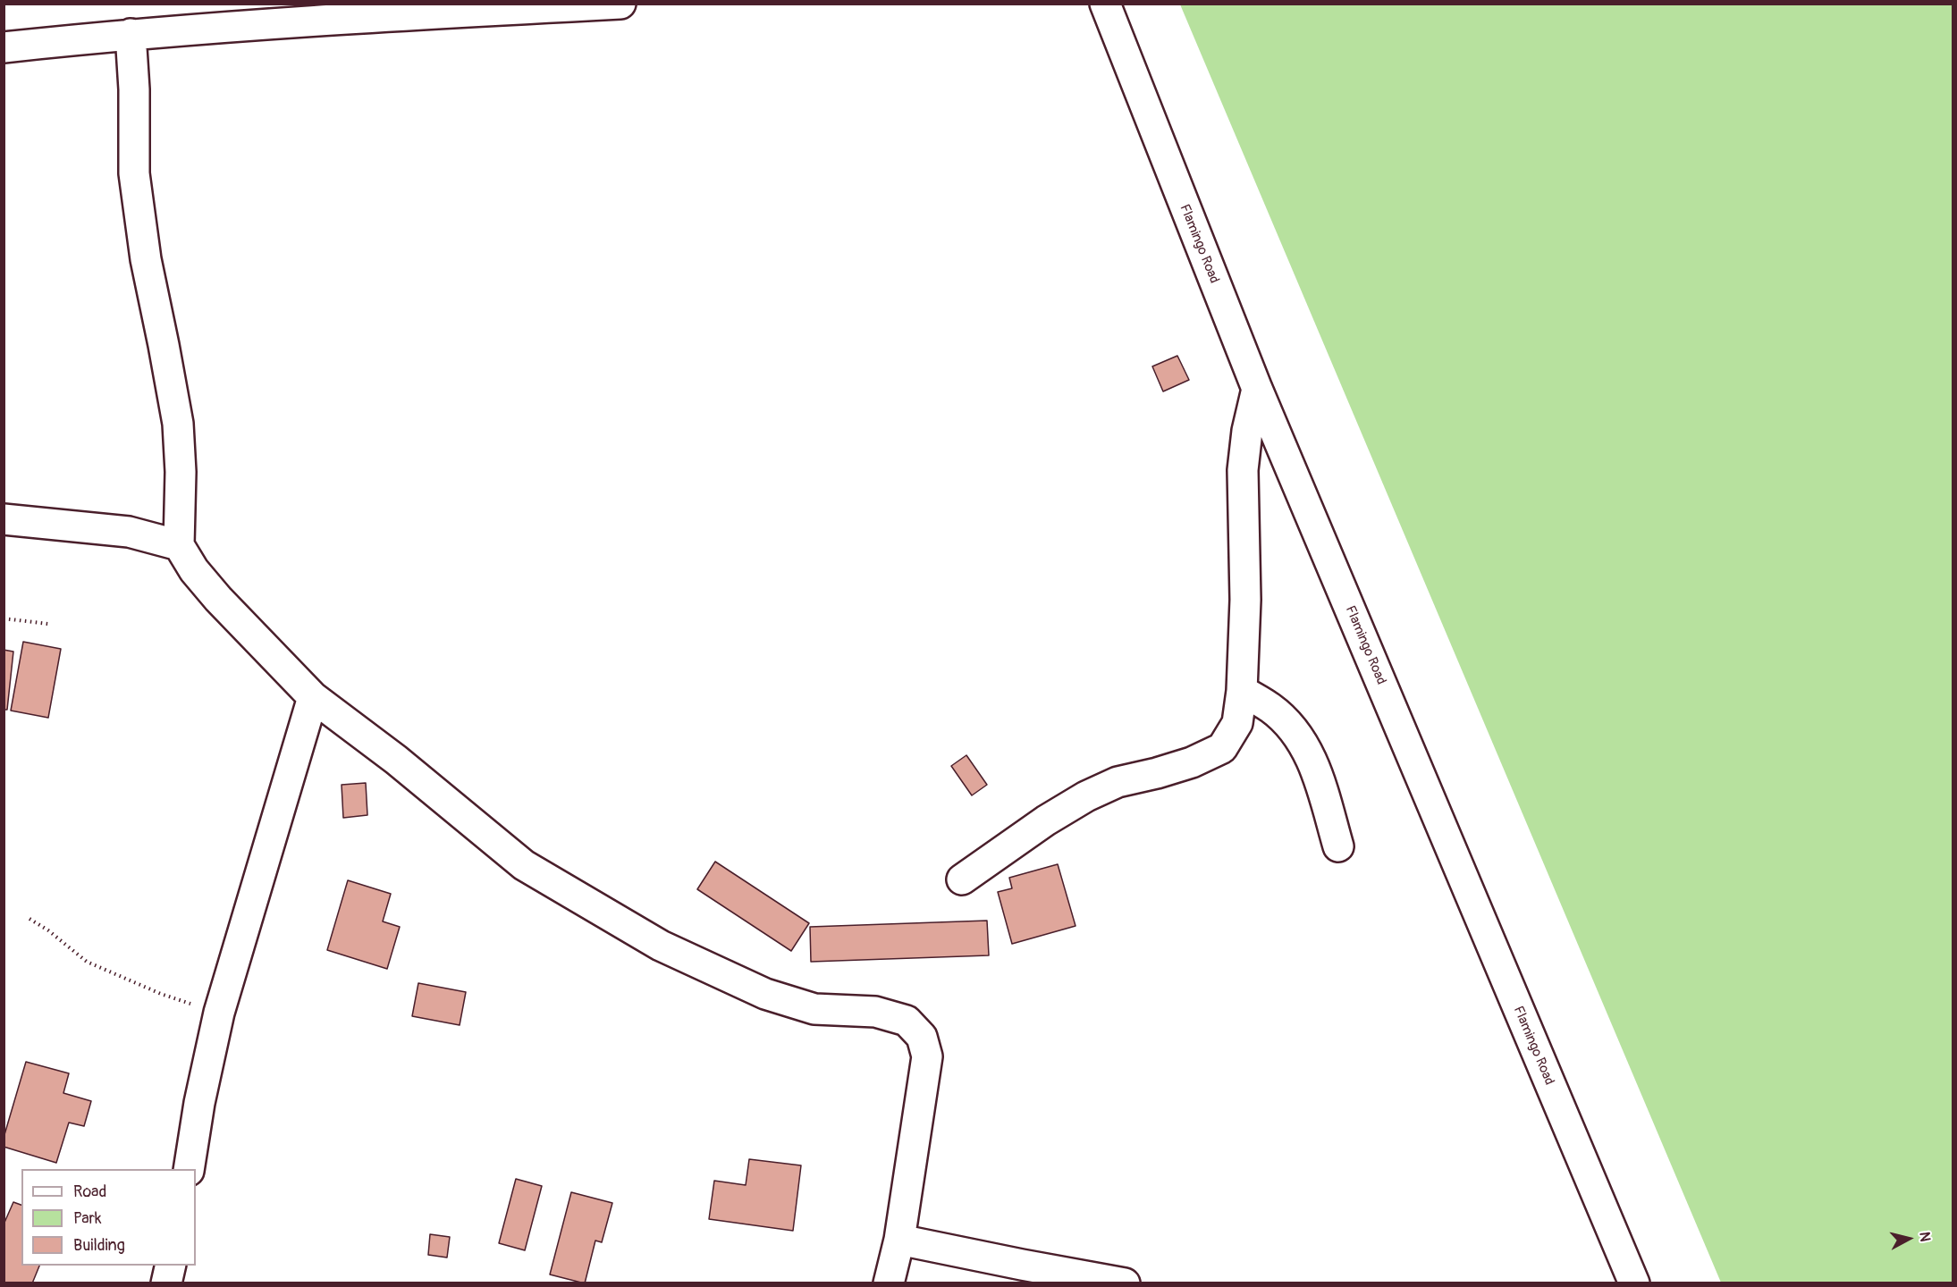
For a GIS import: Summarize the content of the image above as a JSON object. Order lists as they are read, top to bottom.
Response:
{
  "streets": {
    "street": ["Flamingo Road"]
  },
  "legend": ["Road", "Park", "Building"],
  "north": "right"
}
